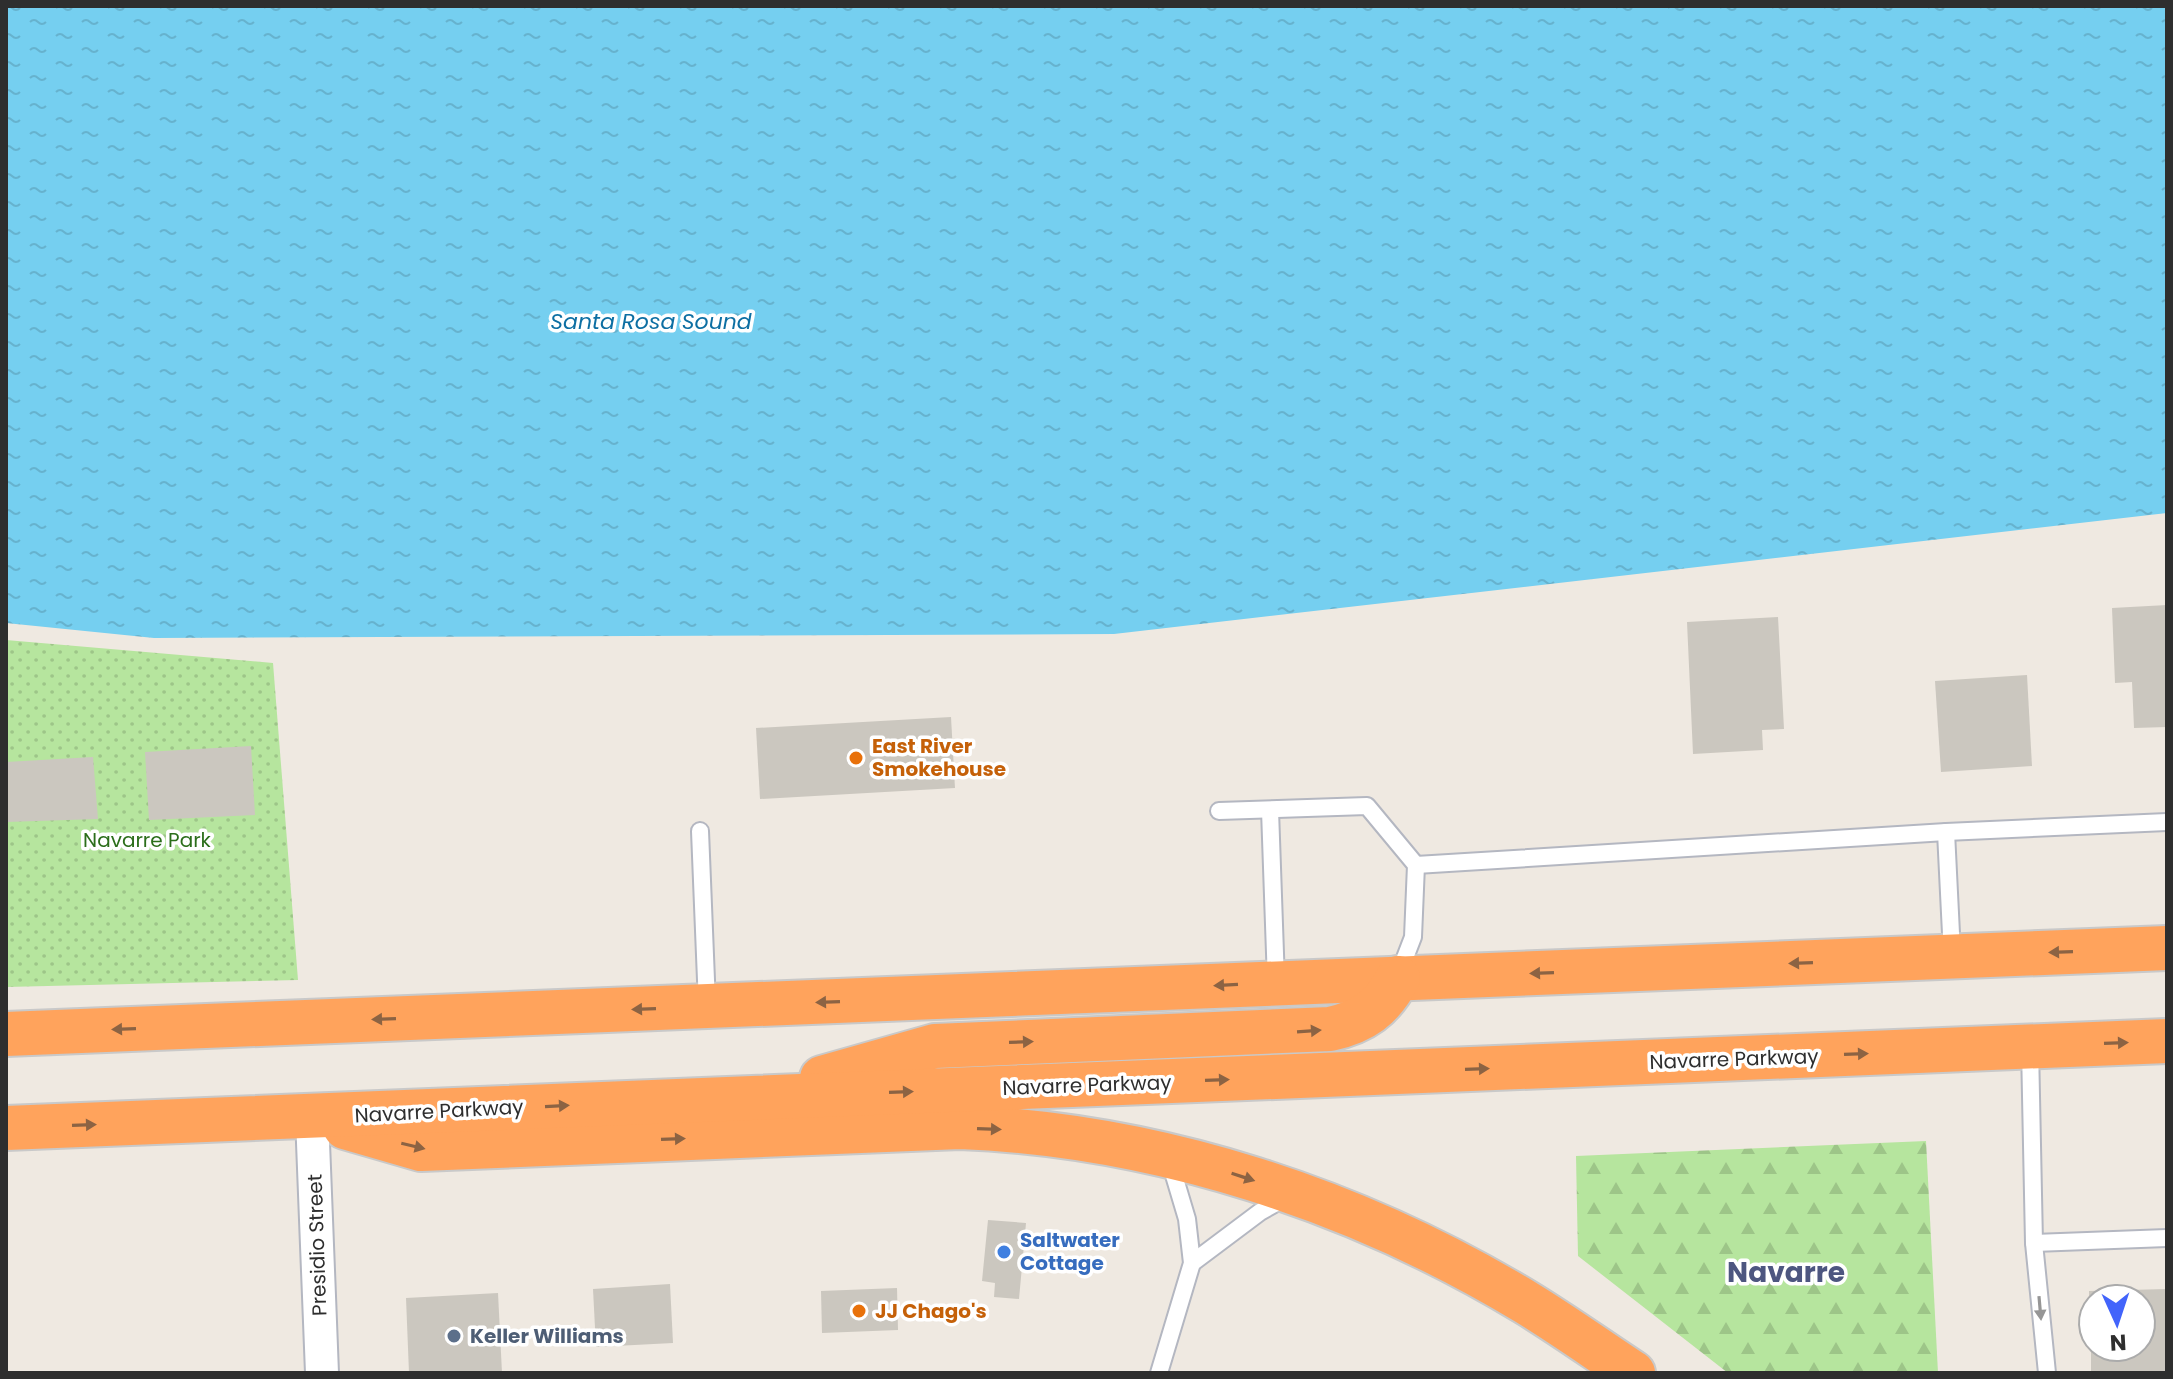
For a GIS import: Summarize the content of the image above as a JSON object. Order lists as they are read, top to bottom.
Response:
{
  "streets": {
    "highway": ["Navarre Parkway"],
    "street": ["Presidio Street"]
  },
  "crossings": [
    ["Navarre Parkway", "Presidio Street"]
  ],
  "districts": ["Navarre"],
  "water": ["Santa Rosa Sound"],
  "parks": ["Navarre Park"],
  "places": [
    "East River Smokehouse",
    "Saltwater Cottage",
    "JJ Chago's",
    "Keller Williams"
  ],
  "north": "bottom"
}
